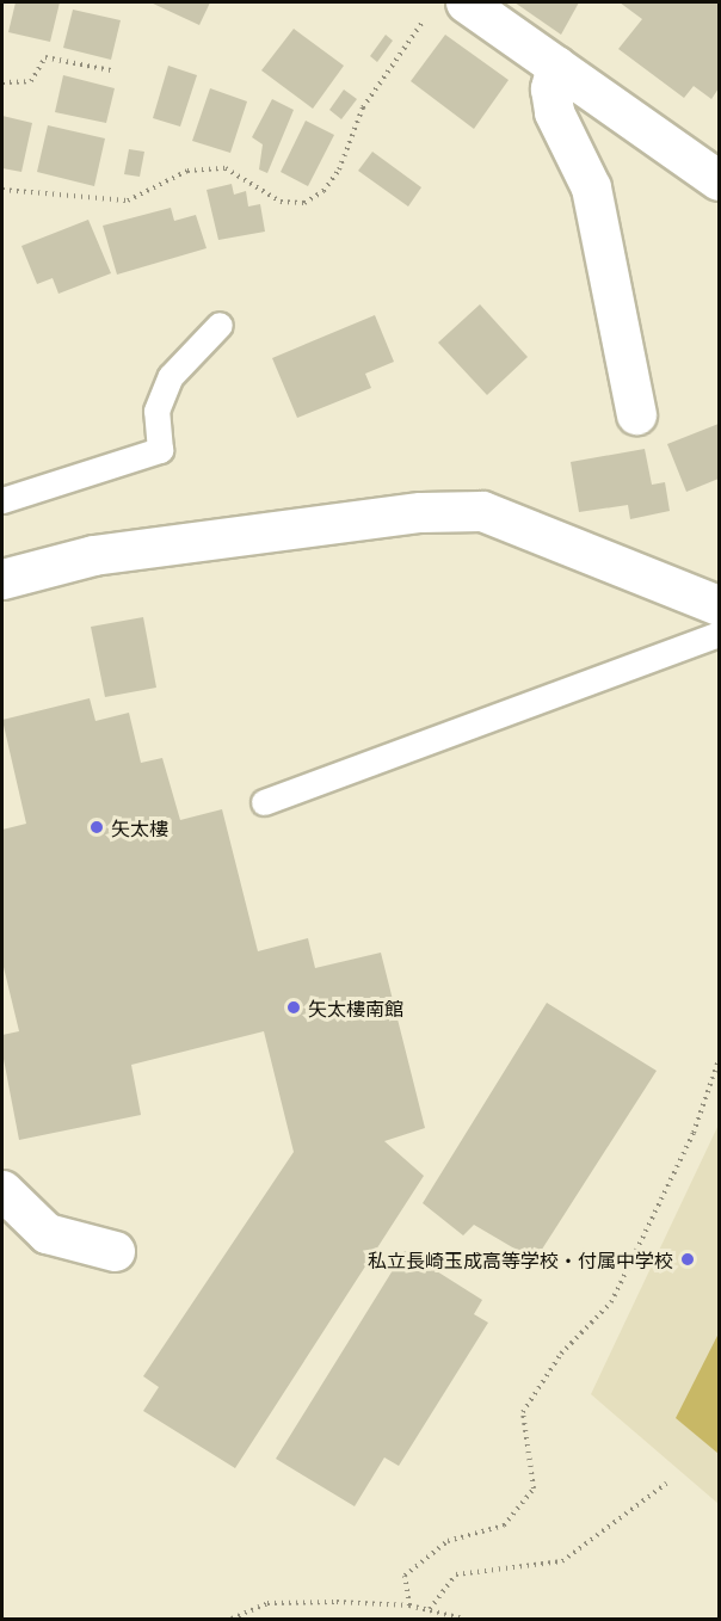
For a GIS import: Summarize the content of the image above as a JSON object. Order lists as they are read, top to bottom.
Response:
{
  "places": ["矢太樓", "矢太樓南館", "私立長崎玉成高等学校・付属中学校"]
}
